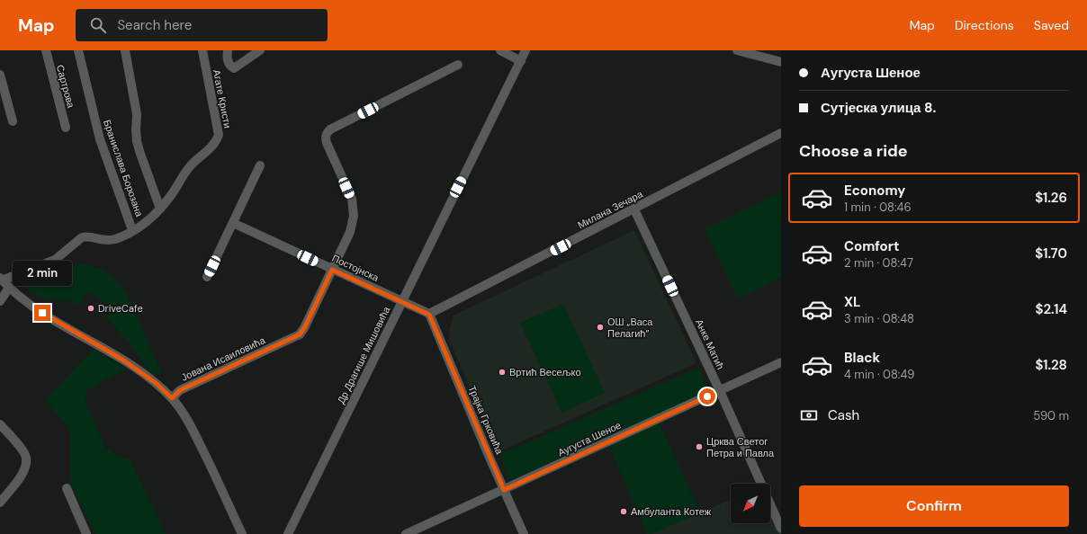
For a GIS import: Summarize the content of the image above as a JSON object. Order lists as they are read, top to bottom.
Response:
{
  "streets": {
    "street": [
      "Сартрова",
      "Агате Кристи",
      "Бранислава Борозана",
      "Милана Зечара",
      "Постојнска",
      "Анке Матић",
      "Др Драгише Мишовића",
      "Јована Исаиловића",
      "Трајка Грковића",
      "Аугуста Шеное"
    ]
  },
  "crossings": [
    ["Агате Кристи", "Бранислава Борозана"],
    ["Милана Зечара", "Постојнска"],
    ["Милана Зечара", "Анке Матић"],
    ["Милана Зечара", "Трајка Грковића"],
    ["Постојнска", "Др Драгише Мишовића"],
    ["Постојнска", "Јована Исаиловића"],
    ["Постојнска", "Трајка Грковића"],
    ["Анке Матић", "Аугуста Шеное"],
    ["Трајка Грковића", "Аугуста Шеное"]
  ],
  "places": [
    "DriveCafe",
    "ОШ „Васа Пелагић”",
    "Вртић Весељко",
    "Црква Светог Петра и Павла",
    "Амбуланта Котеж"
  ],
  "north": "bottom left",
  "page": {
    "header": "Map",
    "search": "Search here",
    "nav": ["Map", "Directions", "Saved"],
    "banner": ["Аугуста Шеное", "Сутјеска улица 8."],
    "heading": "Choose a ride",
    "list": [
      {
        "name": "Economy",
        "note": "1 min · 08:46",
        "value": "$1.26"
      },
      {
        "name": "Comfort",
        "note": "2 min · 08:47",
        "value": "$1.70"
      },
      {
        "name": "XL",
        "note": "3 min · 08:48",
        "value": "$2.14"
      },
      {
        "name": "Black",
        "note": "4 min · 08:49",
        "value": "$1.28"
      }
    ],
    "bubble": "2 min",
    "pay": ["Cash", "590 m"],
    "buttons": "Confirm"
  }
}
